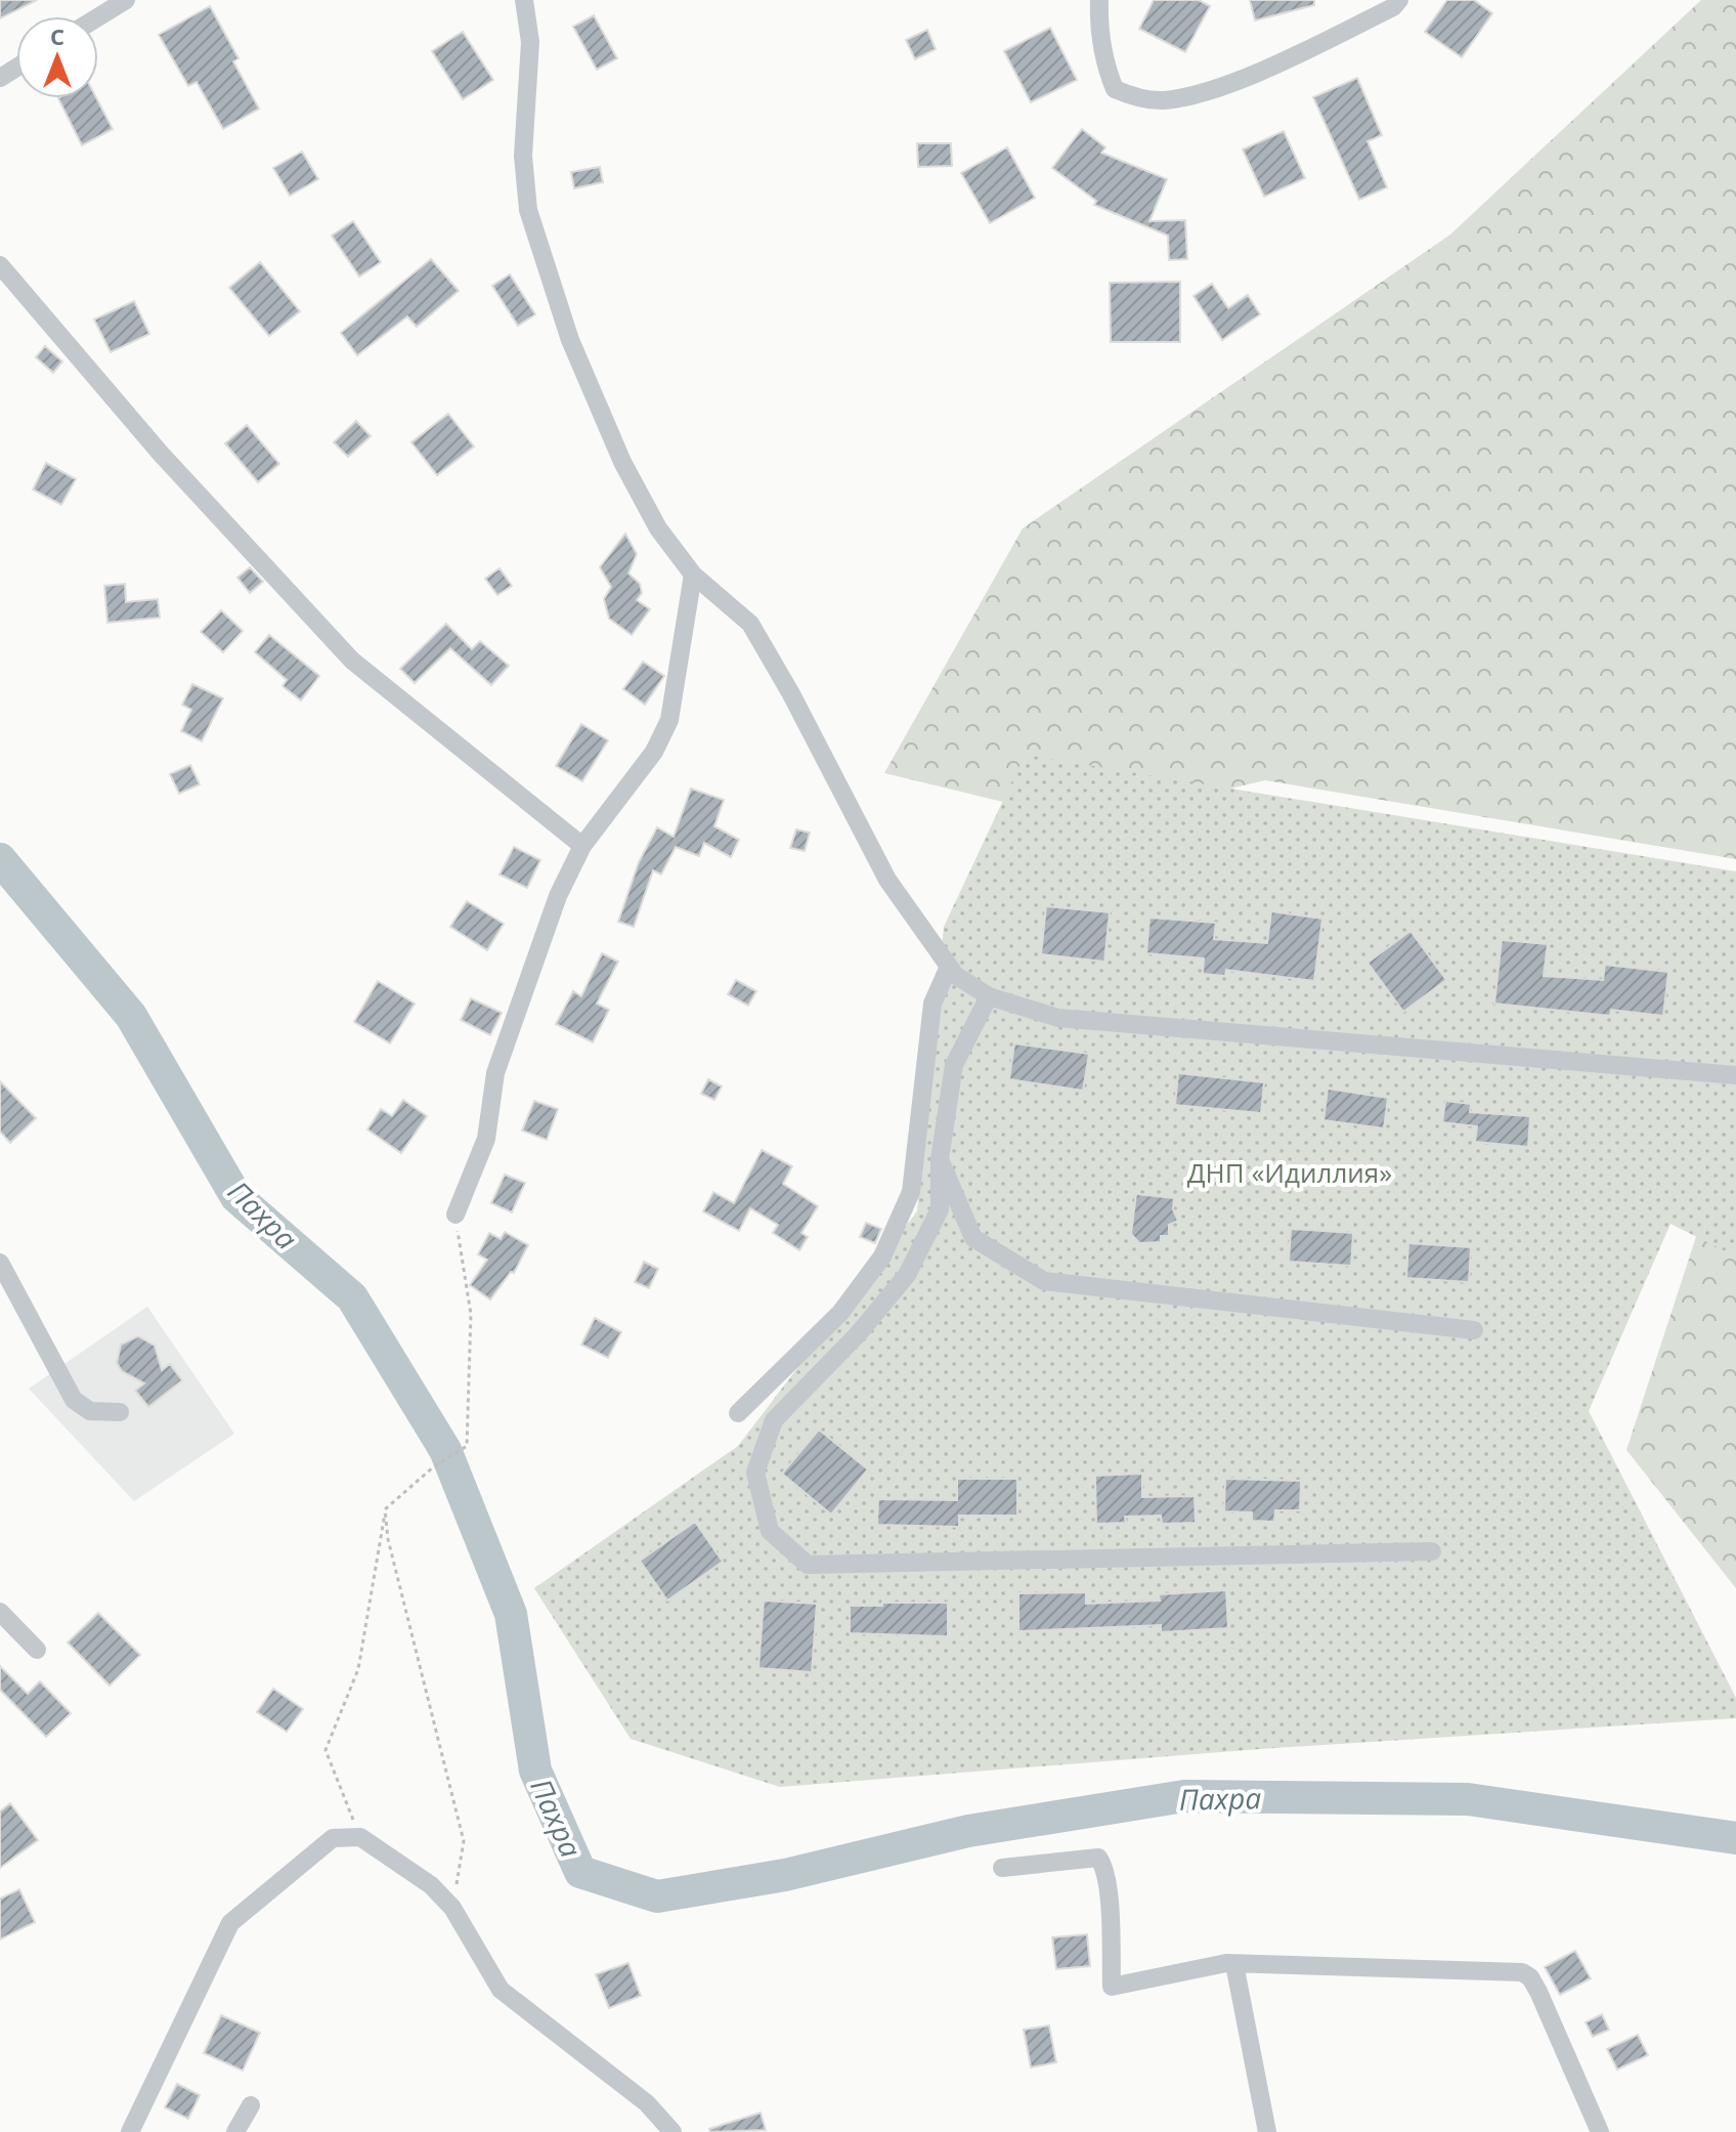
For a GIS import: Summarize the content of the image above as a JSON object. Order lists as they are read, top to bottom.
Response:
{
  "water": ["Пахра"],
  "parks": ["ДНП «Идиллия»"],
  "north": "top"
}
